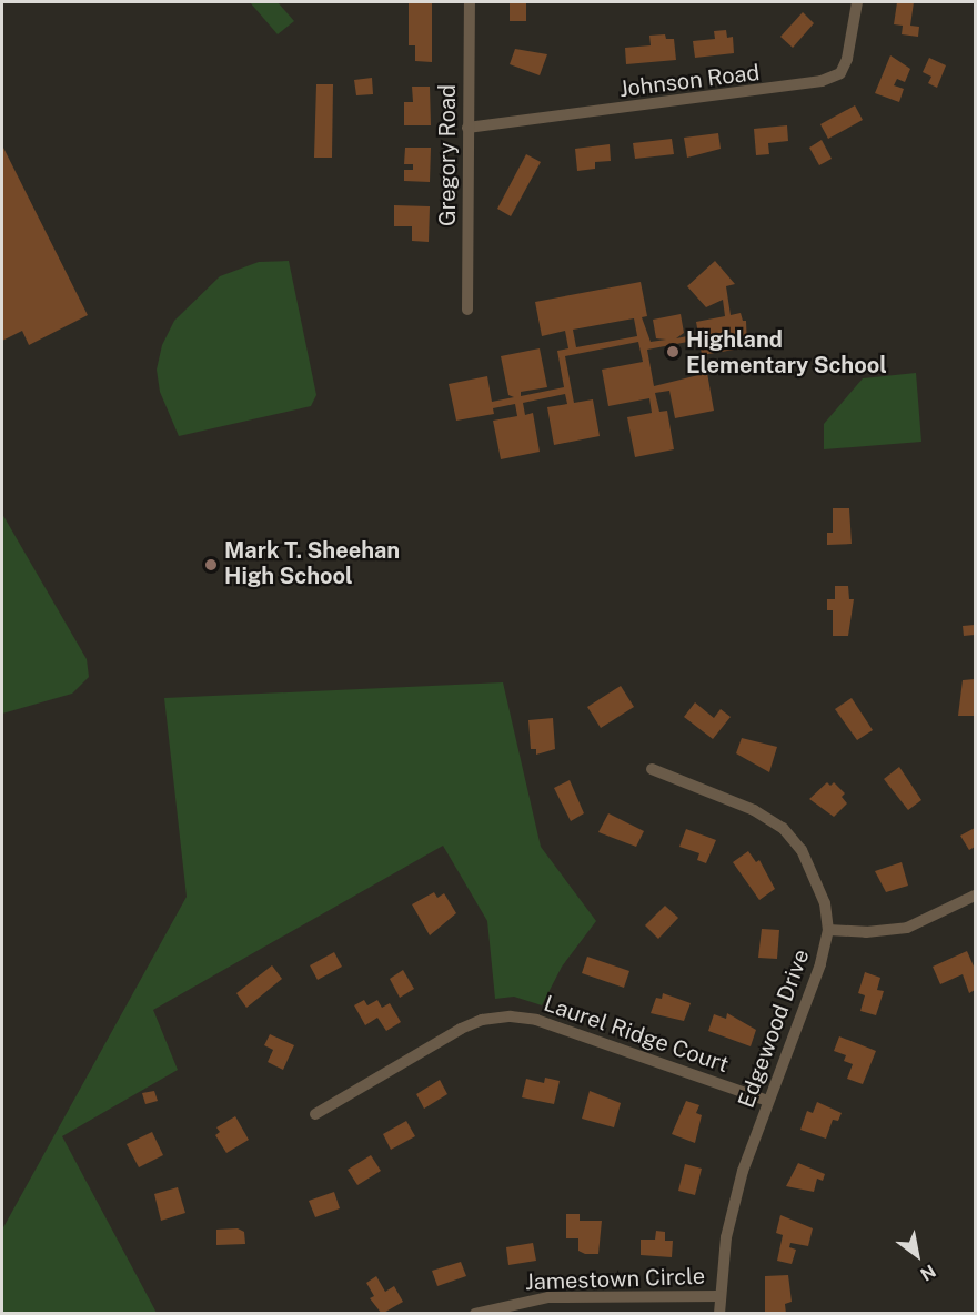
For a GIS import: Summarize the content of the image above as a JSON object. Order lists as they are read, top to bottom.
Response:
{
  "streets": {
    "street": [
      "Johnson Road",
      "Gregory Road",
      "Edgewood Drive",
      "Laurel Ridge Court",
      "Jamestown Circle"
    ]
  },
  "crossings": [
    ["Johnson Road", "Gregory Road"],
    ["Edgewood Drive", "Laurel Ridge Court"],
    ["Edgewood Drive", "Jamestown Circle"]
  ],
  "places": ["Highland Elementary School", "Mark T. Sheehan High School"],
  "north": "bottom right"
}
